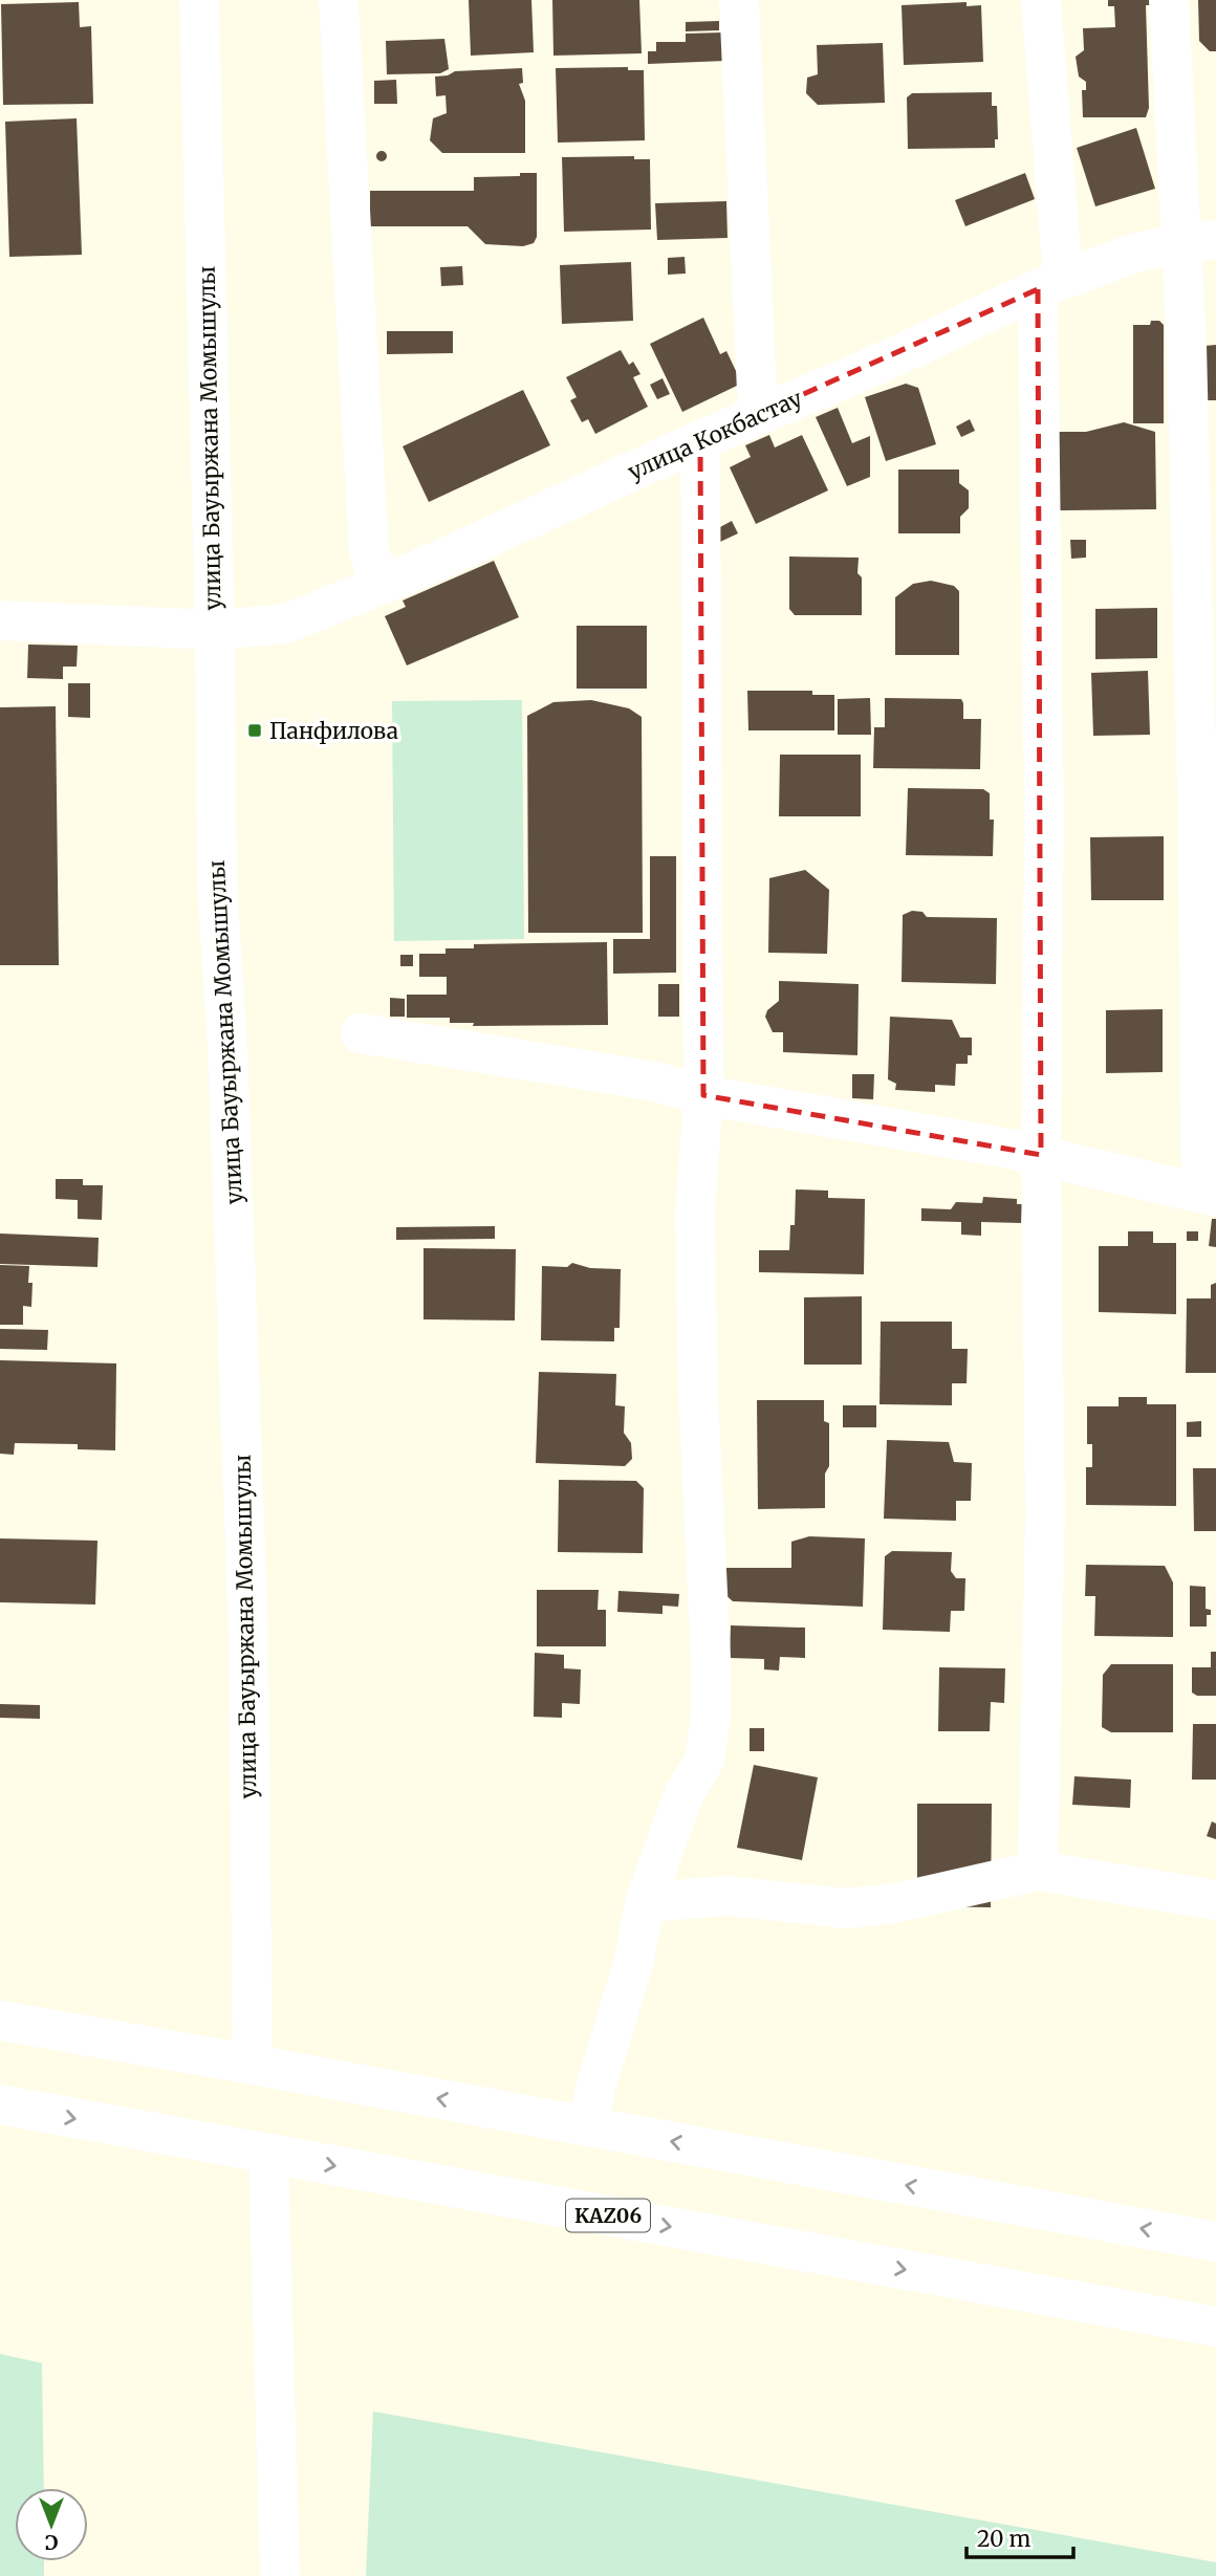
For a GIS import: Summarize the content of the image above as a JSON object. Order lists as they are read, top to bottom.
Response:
{
  "streets": {
    "main road": ["улица Кокбастау", "улица Бауыржана Момышулы", "KАZ06"]
  },
  "crossings": [
    ["улица Кокбастау", "улица Бауыржана Момышулы"]
  ],
  "places": {
    "transit": ["Панфилова"]
  },
  "scale_bar": "20 m",
  "north": "bottom"
}
